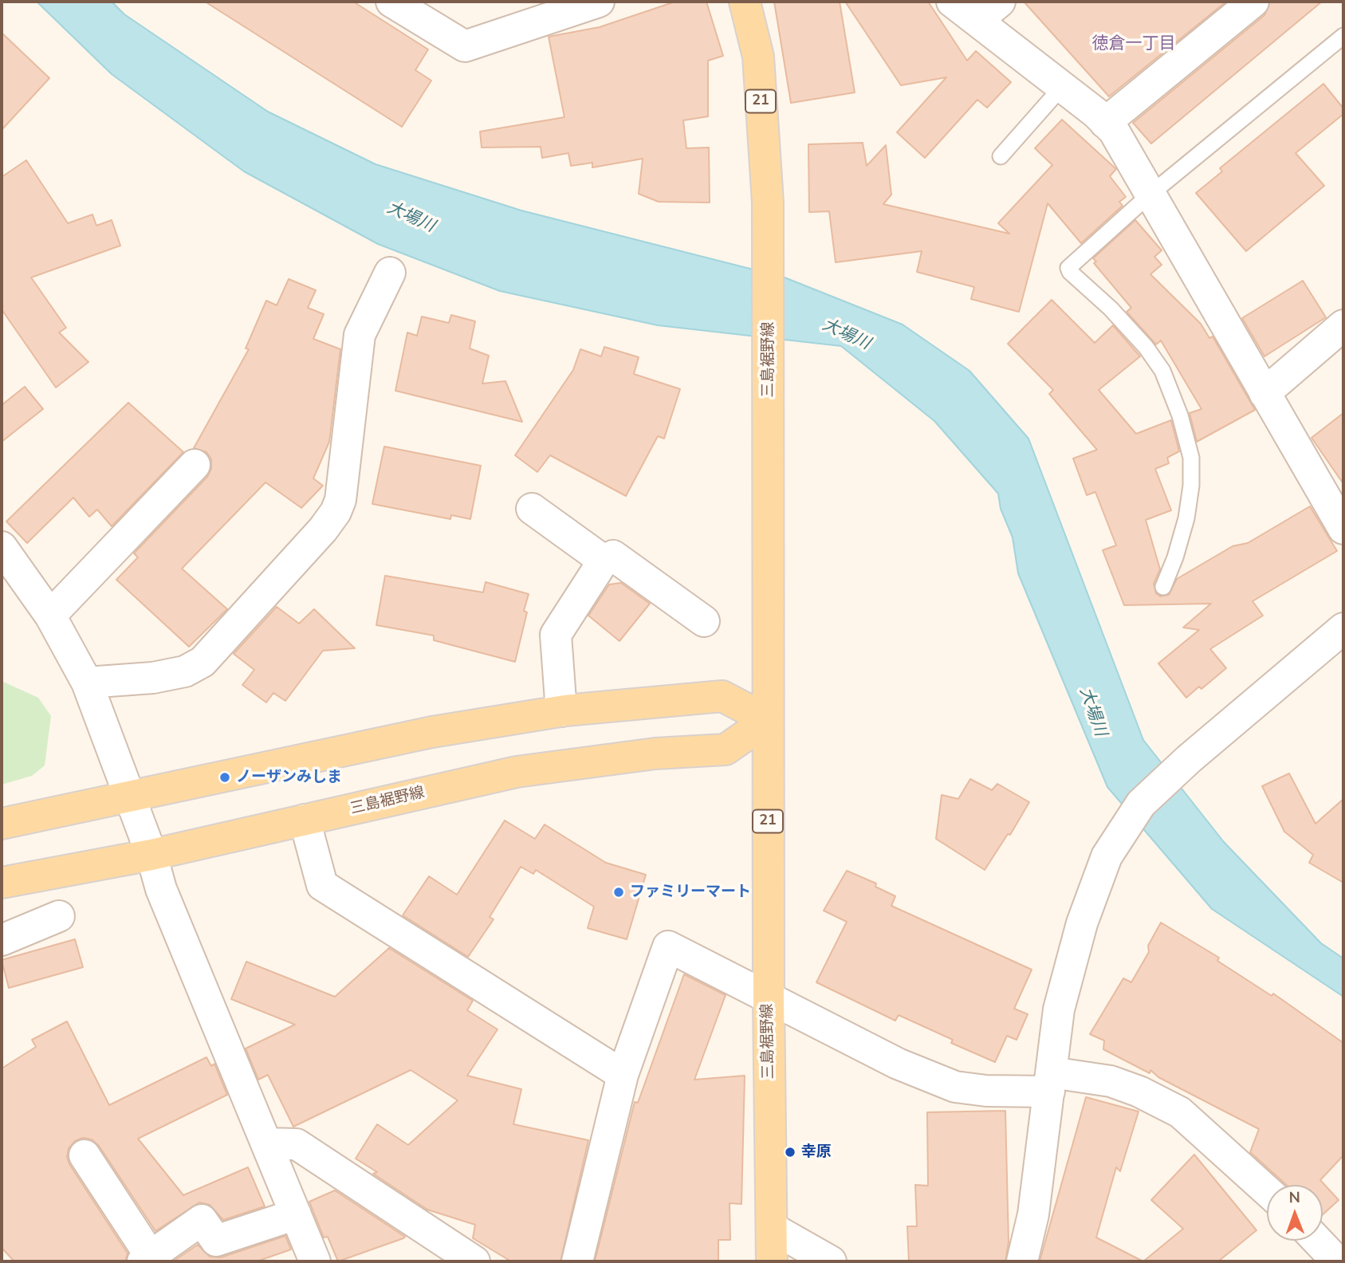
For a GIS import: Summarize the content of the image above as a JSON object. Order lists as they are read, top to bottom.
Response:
{
  "streets": {
    "main road": ["21", "三島裾野線"]
  },
  "districts": ["徳倉一丁目"],
  "water": ["大場川"],
  "places": ["ノーザンみしま", "ファミリーマート", "幸原"],
  "north": "top"
}
